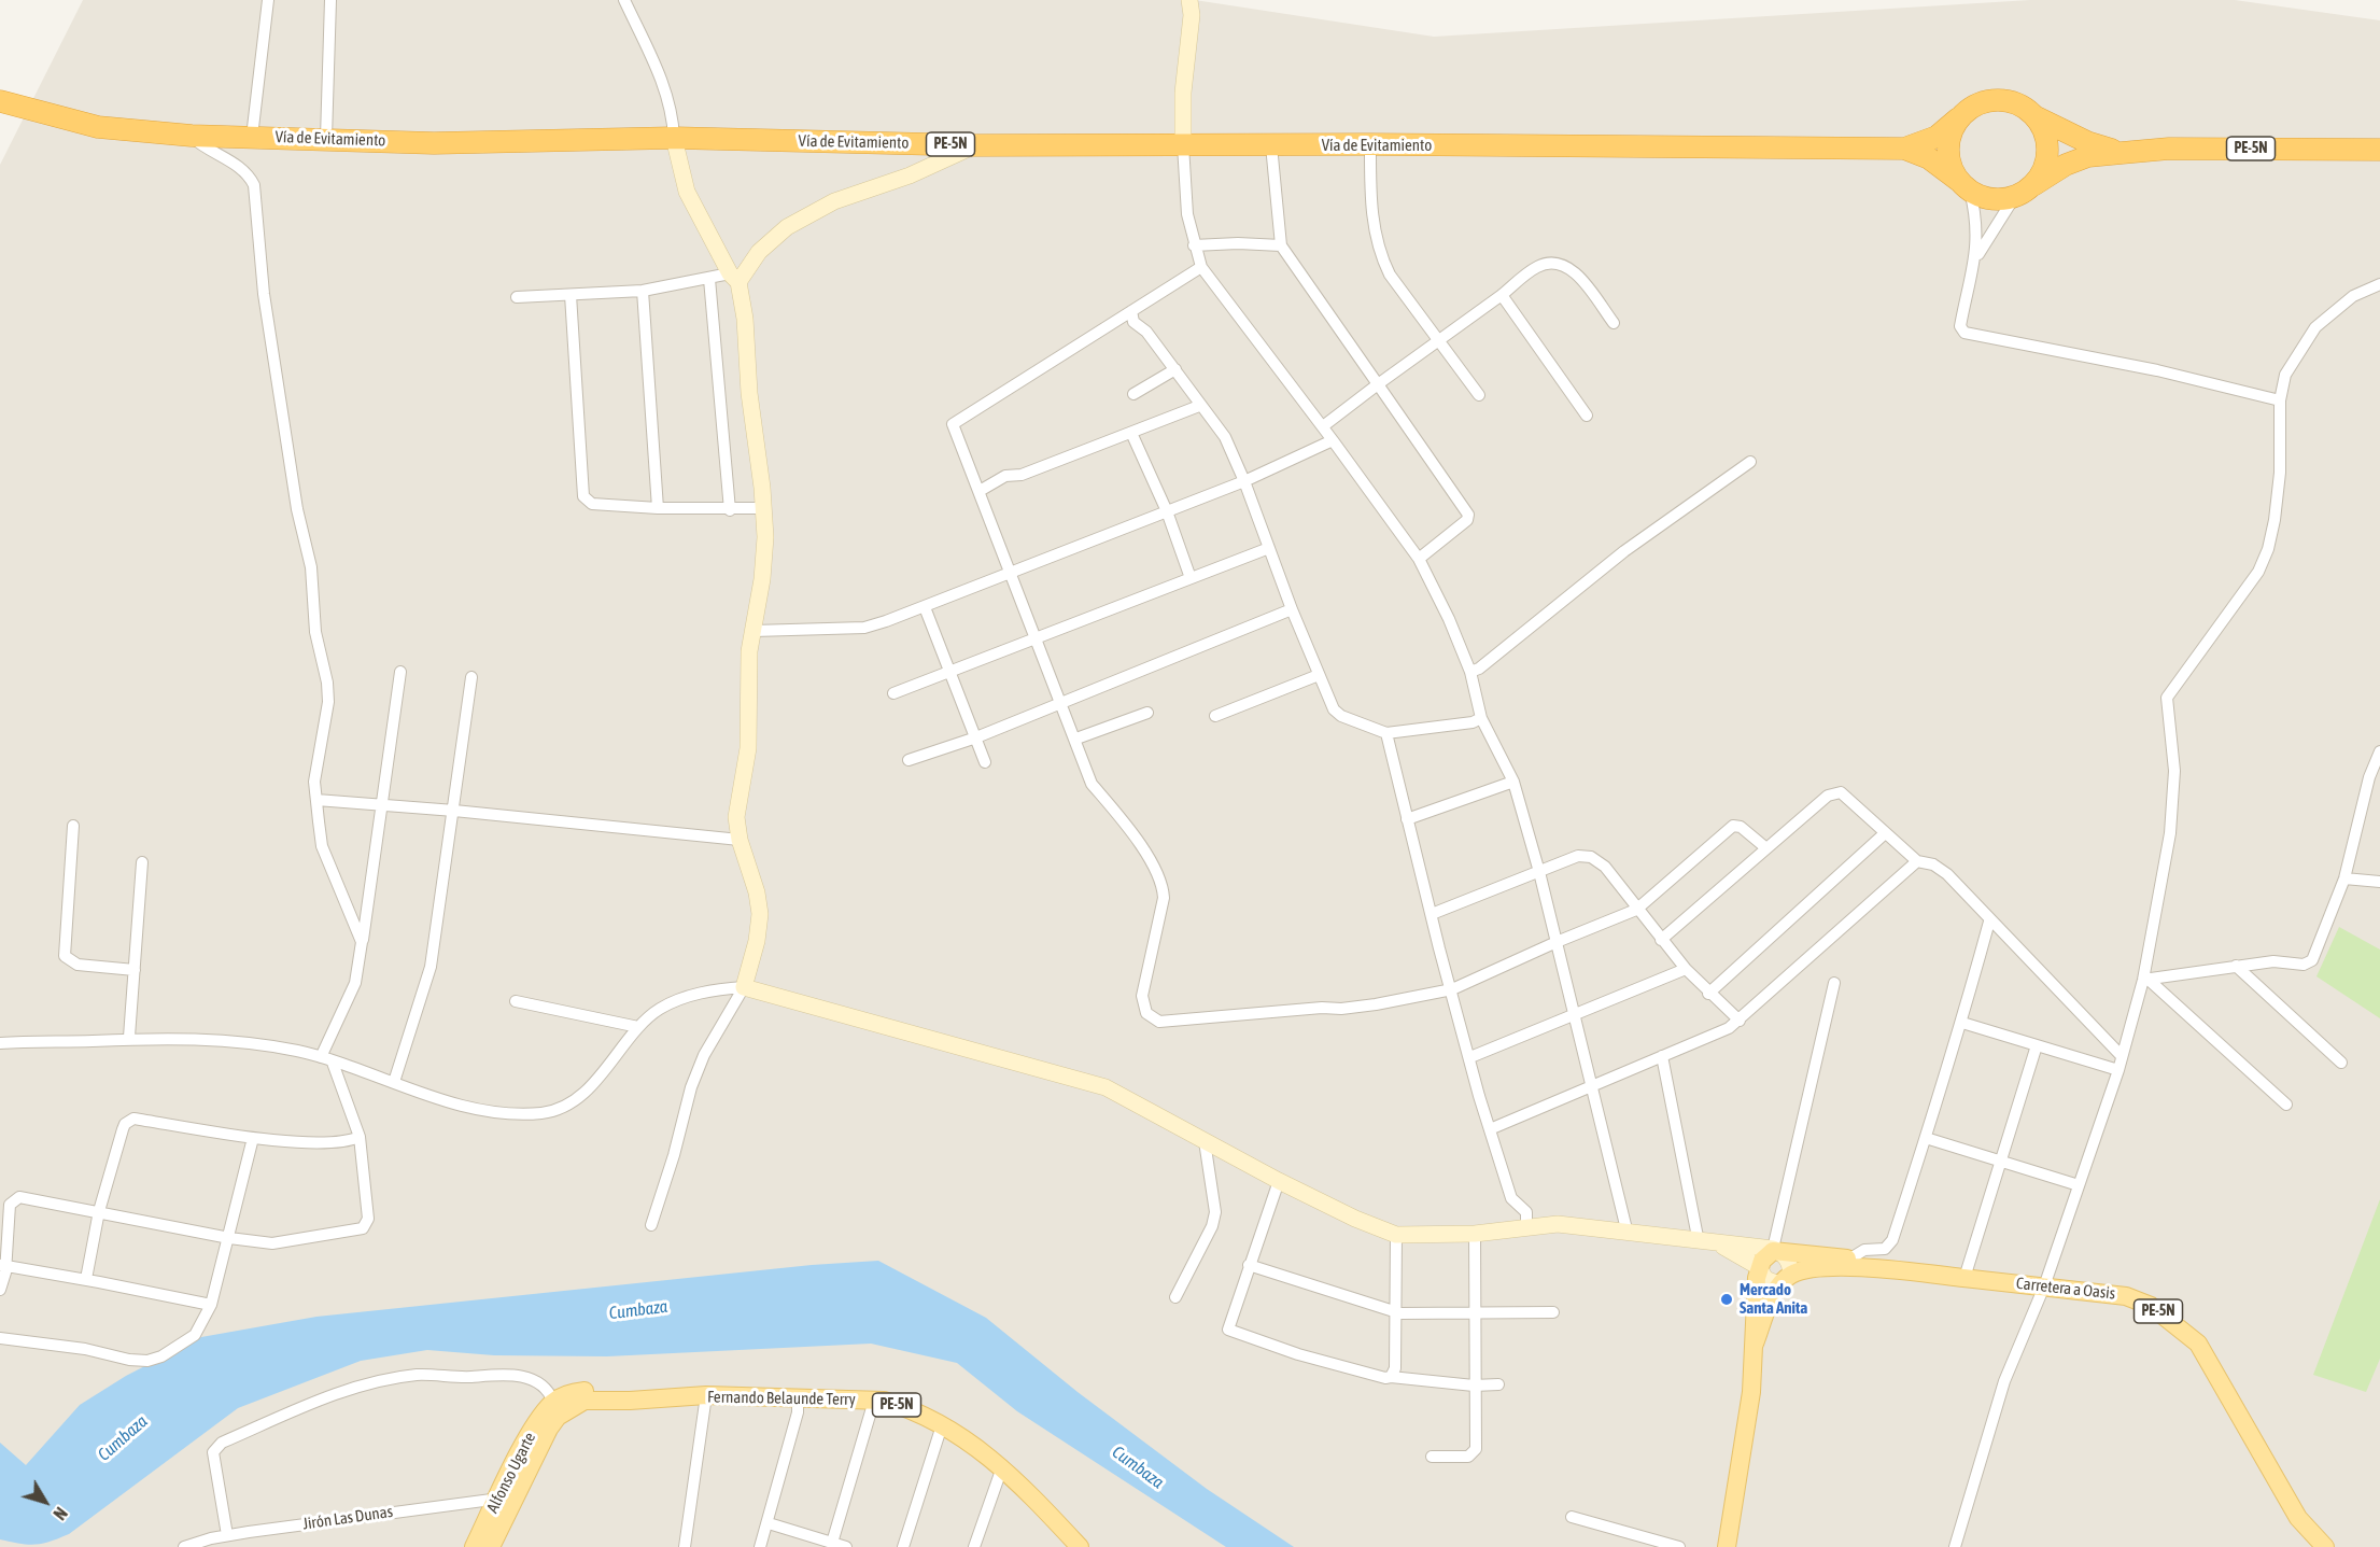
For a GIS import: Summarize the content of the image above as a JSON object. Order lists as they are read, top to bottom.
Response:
{
  "streets": {
    "highway": ["Vía de Evitamiento", "PE-5N"],
    "main road": ["Carretera a Oasis", "Fernando Belaunde Terry", "Alfonso Ugarte"],
    "street": ["Jirón Las Dunas"]
  },
  "crossings": [
    ["Vía de Evitamiento", "PE-5N"],
    ["Fernando Belaunde Terry", "Alfonso Ugarte"],
    ["Fernando Belaunde Terry", "Jirón Las Dunas"],
    ["Alfonso Ugarte", "Jirón Las Dunas"]
  ],
  "water": ["Cumbaza"],
  "places": ["Mercado Santa Anita"],
  "north": "bottom right"
}
